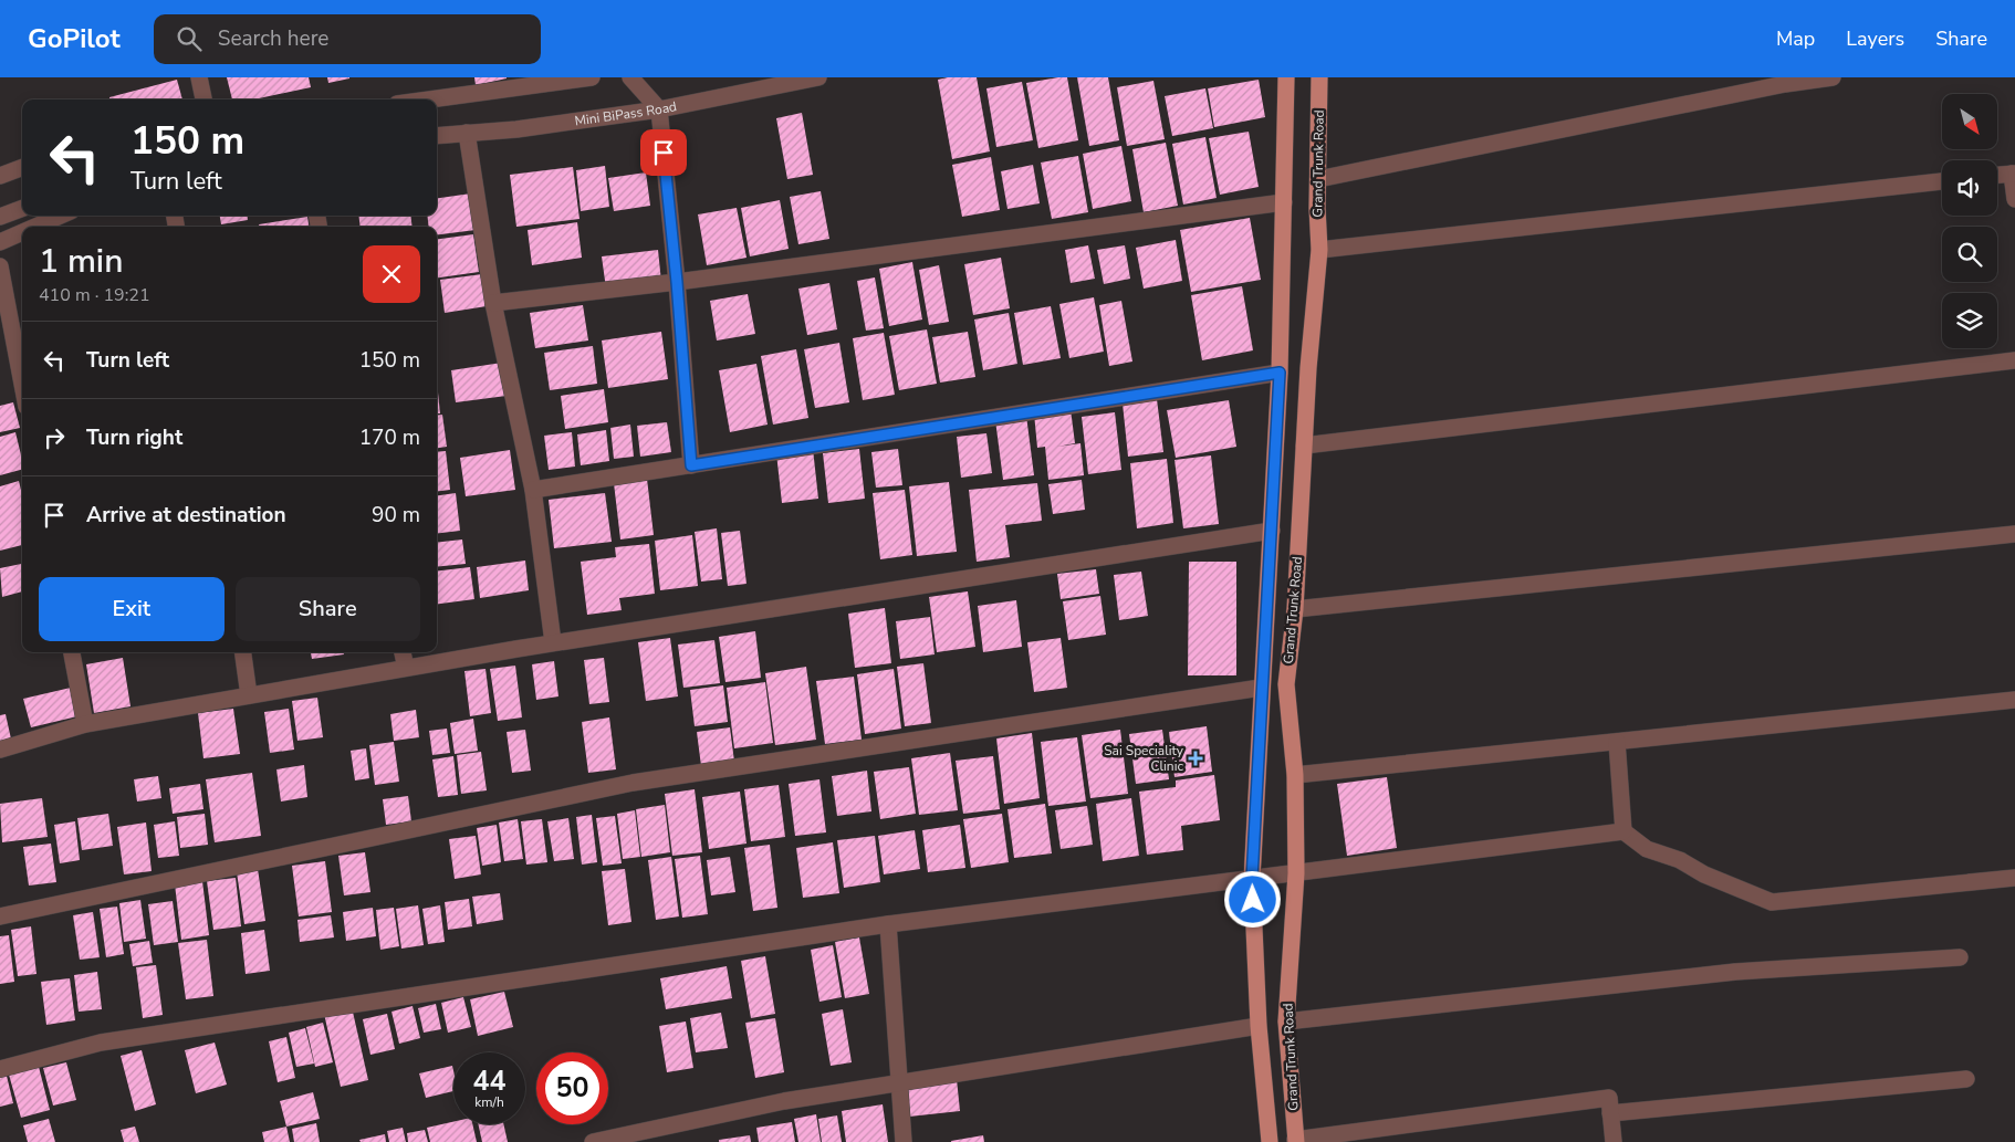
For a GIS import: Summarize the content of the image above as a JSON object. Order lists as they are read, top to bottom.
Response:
{
  "streets": {
    "main road": ["Grand Trunk Road"],
    "street": ["Mini BiPass Road"]
  },
  "places": {
    "health": ["Sai Speciality Clinic"]
  },
  "north": "bottom right",
  "page": {
    "header": "GoPilot",
    "search": "Search here",
    "nav": ["Map", "Layers", "Share"],
    "turn": ["150 m", "Turn left"],
    "heading": ["1 min", "410 m · 19:21"],
    "list": [
      {
        "name": "Turn left",
        "value": "150 m"
      },
      {
        "name": "Turn right",
        "value": "170 m"
      },
      {
        "name": "Arrive at destination",
        "value": "90 m"
      }
    ],
    "buttons": ["Exit", "Share"],
    "speed": "44 km/h",
    "limit": "50"
  }
}
